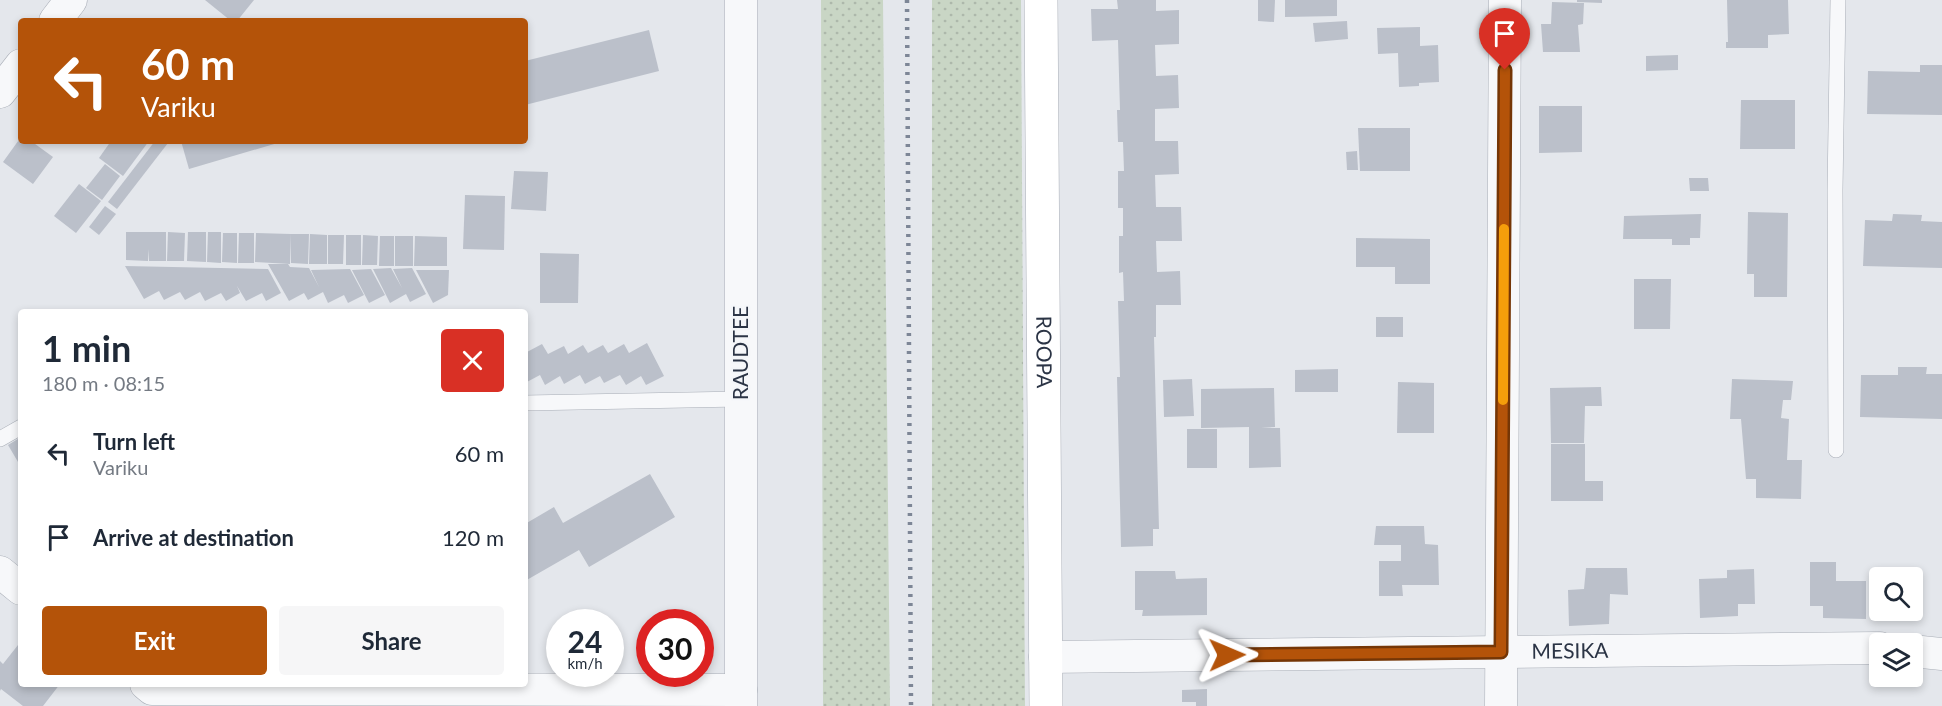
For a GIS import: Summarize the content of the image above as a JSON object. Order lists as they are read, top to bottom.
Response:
{
  "streets": {
    "street": ["RAUDTEE", "ROOPA", "MESIKA"]
  },
  "crossings": [
    ["ROOPA", "MESIKA"]
  ],
  "page": {
    "turn": ["60 m", "Variku"],
    "heading": ["1 min", "180 m · 08:15"],
    "list": [
      {
        "name": "Turn left",
        "note": "Variku",
        "value": "60 m"
      },
      {
        "name": "Arrive at destination",
        "value": "120 m"
      }
    ],
    "buttons": ["Exit", "Share"],
    "speed": "24 km/h",
    "limit": "30"
  }
}
